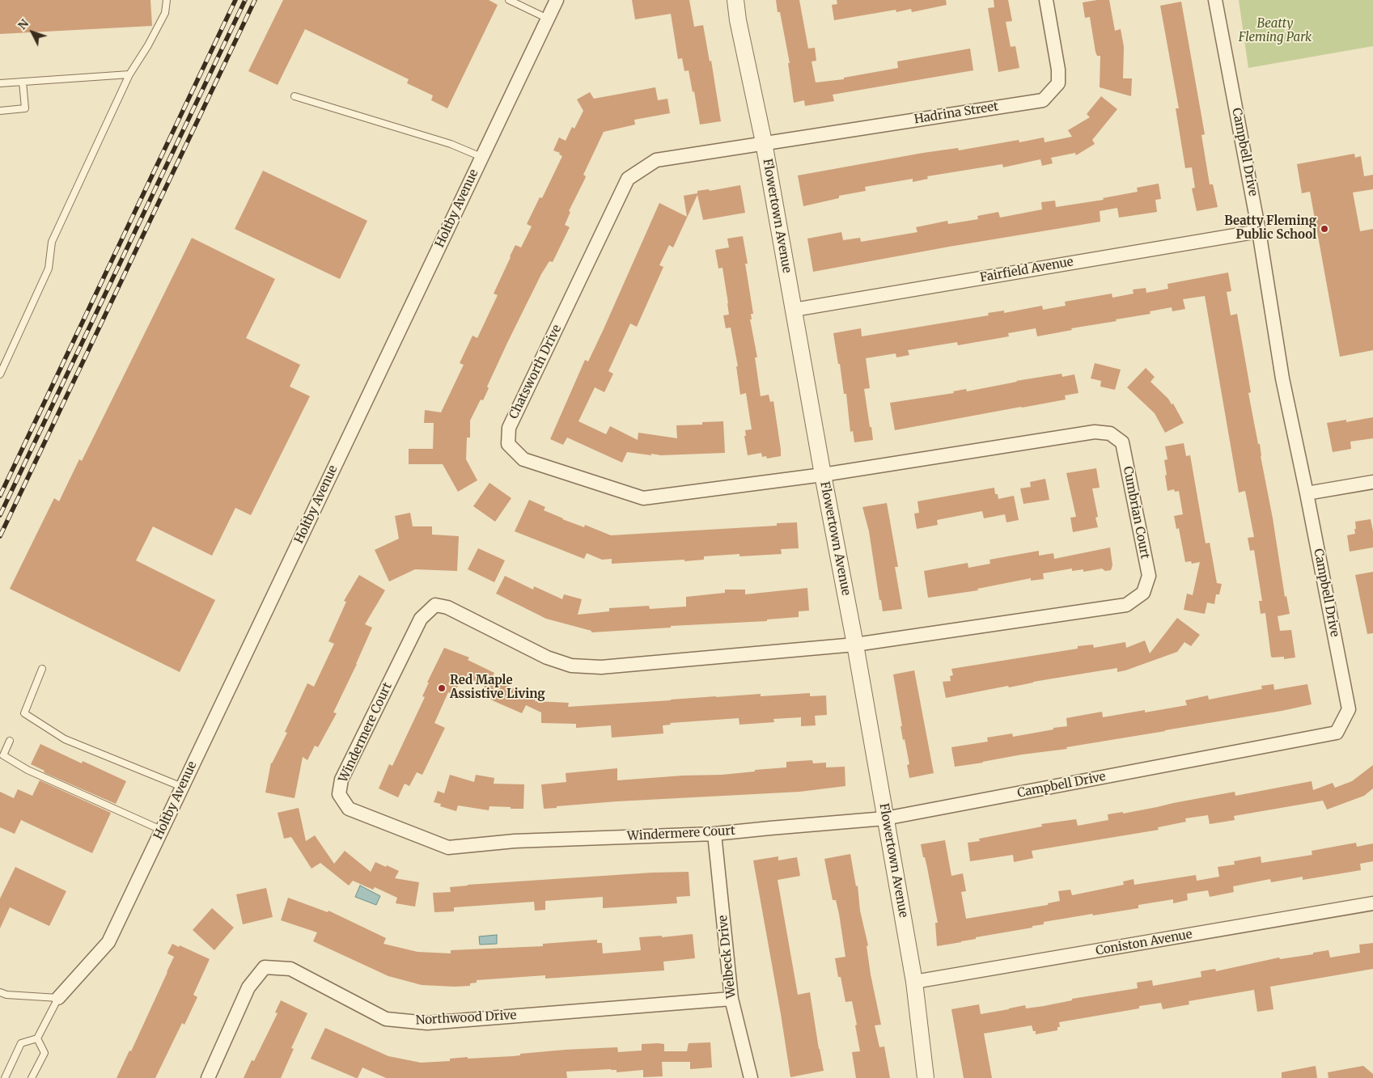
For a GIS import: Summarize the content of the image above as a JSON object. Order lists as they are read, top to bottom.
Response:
{
  "streets": {
    "street": [
      "Hadrina Street",
      "Campbell Drive",
      "Holtby Avenue",
      "Flowertown Avenue",
      "Fairfield Avenue",
      "Chatsworth Drive",
      "Cumbrian Court",
      "Windermere Court",
      "Coniston Avenue",
      "Welbeck Drive",
      "Northwood Drive"
    ]
  },
  "crossings": [
    ["Hadrina Street", "Flowertown Avenue"],
    ["Hadrina Street", "Chatsworth Drive"],
    ["Campbell Drive", "Flowertown Avenue"],
    ["Campbell Drive", "Fairfield Avenue"],
    ["Campbell Drive", "Windermere Court"],
    ["Flowertown Avenue", "Fairfield Avenue"],
    ["Flowertown Avenue", "Chatsworth Drive"],
    ["Flowertown Avenue", "Cumbrian Court"],
    ["Flowertown Avenue", "Windermere Court"],
    ["Flowertown Avenue", "Coniston Avenue"],
    ["Chatsworth Drive", "Cumbrian Court"],
    ["Cumbrian Court", "Windermere Court"],
    ["Windermere Court", "Welbeck Drive"],
    ["Welbeck Drive", "Northwood Drive"]
  ],
  "parks": ["Beatty Fleming Park"],
  "places": ["Beatty Fleming Public School", "Red Maple Assistive Living"],
  "north": "top left"
}
